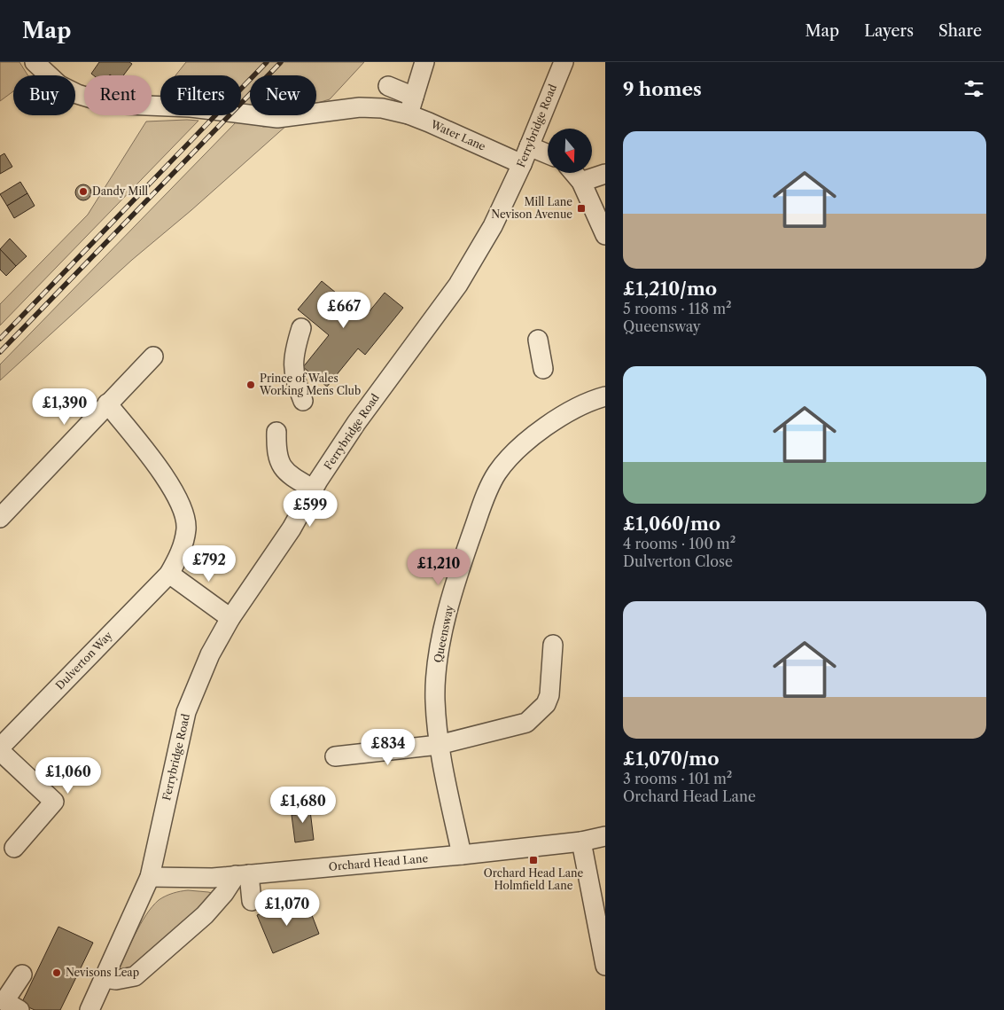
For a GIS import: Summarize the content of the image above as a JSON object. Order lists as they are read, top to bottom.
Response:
{
  "streets": {
    "street": [
      "Ferrybridge Road",
      "Water Lane",
      "Queensway",
      "Dulverton Way",
      "Orchard Head Lane"
    ]
  },
  "crossings": [
    ["Ferrybridge Road", "Water Lane"],
    ["Ferrybridge Road", "Orchard Head Lane"],
    ["Queensway", "Orchard Head Lane"]
  ],
  "places": {
    "other": ["Dandy Mill", "Prince of Wales Working Mens Club", "Nevisons Leap"],
    "transit": ["Mill Lane Nevison Avenue", "Orchard Head Lane Holmfield Lane"]
  },
  "north": "bottom",
  "page": {
    "header": "Map",
    "nav": ["Map", "Layers", "Share"],
    "heading": "9 homes",
    "chip": [
      "Buy",
      "Rent",
      "Filters",
      "New"
    ],
    "list": [
      {
        "name": "£1,210/mo",
        "note": "5 rooms · 118 m² · Queensway"
      },
      {
        "name": "£1,060/mo",
        "note": "4 rooms · 100 m² · Dulverton Close"
      },
      {
        "name": "£1,070/mo",
        "note": "3 rooms · 101 m² · Orchard Head Lane"
      }
    ],
    "price": [
      "£667",
      "£1,390",
      "£599",
      "£792",
      "£1,210",
      "£834",
      "£1,060",
      "£1,680",
      "£1,070"
    ]
  }
}
